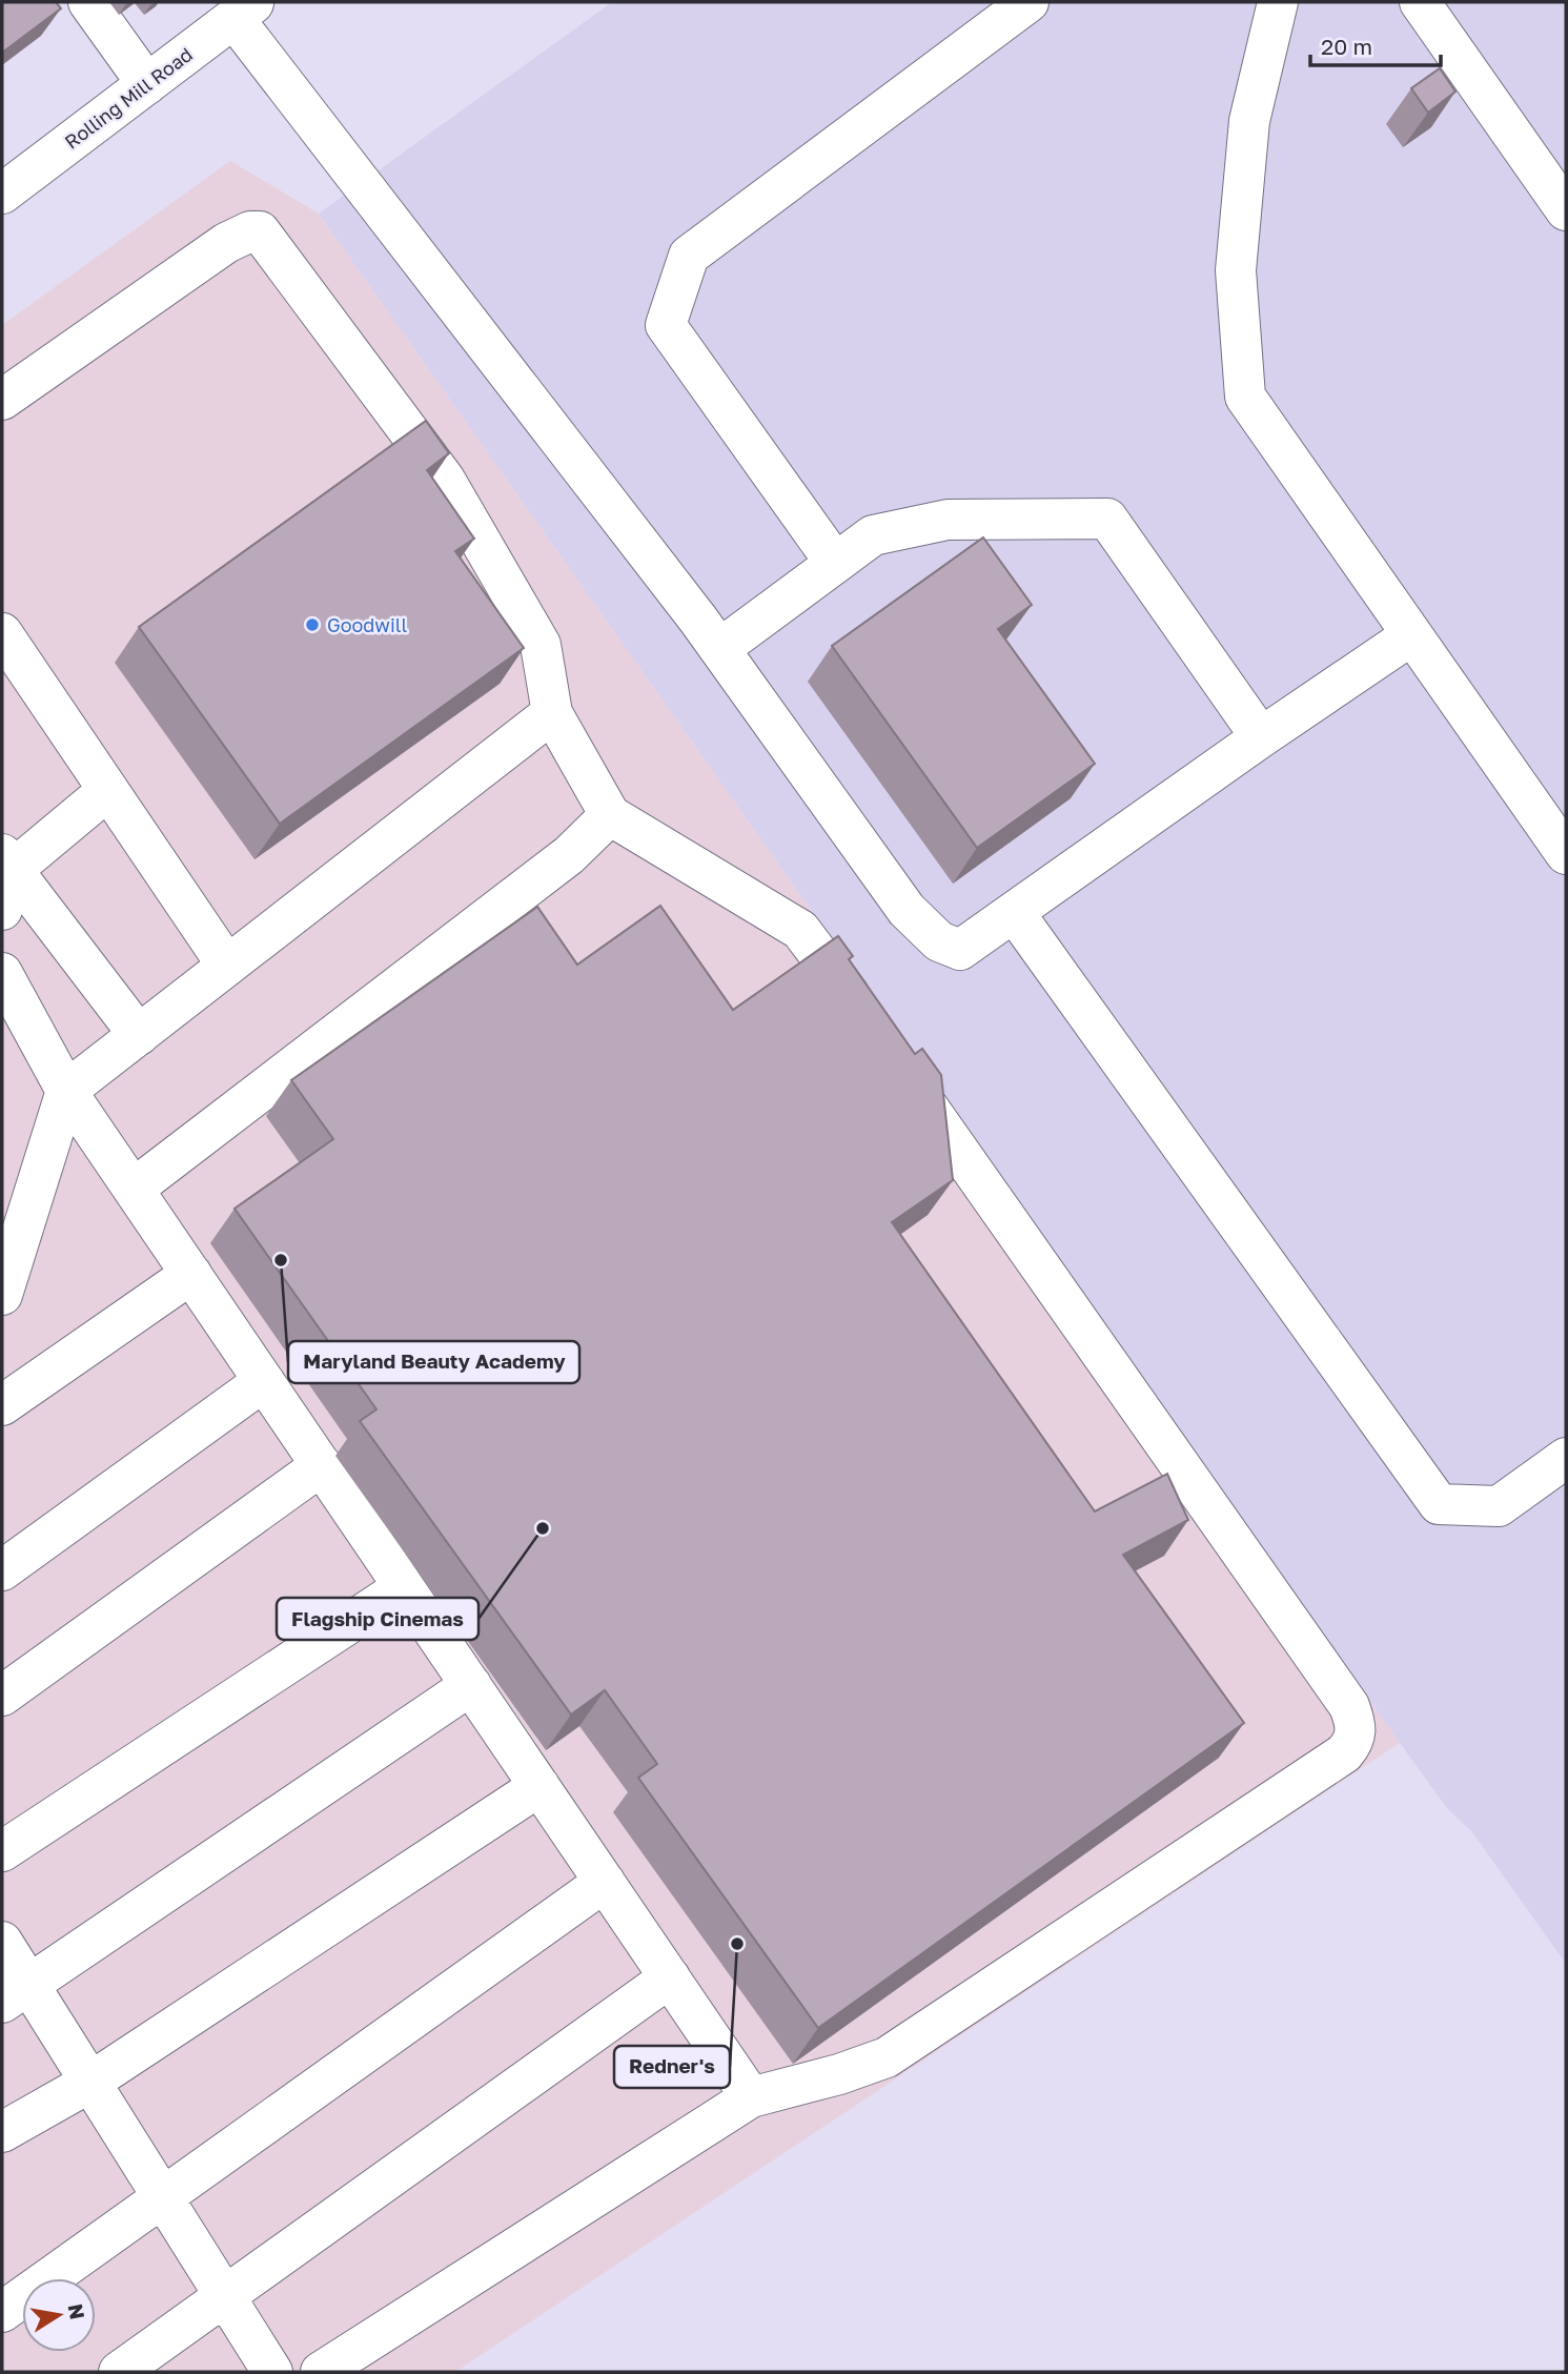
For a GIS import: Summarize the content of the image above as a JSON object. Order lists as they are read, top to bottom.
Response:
{
  "streets": {
    "street": ["Rolling Mill Road"]
  },
  "places": [
    "Goodwill",
    "Maryland Beauty Academy",
    "Flagship Cinemas",
    "Redner's"
  ],
  "scale_bar": "20 m",
  "north": "right"
}
